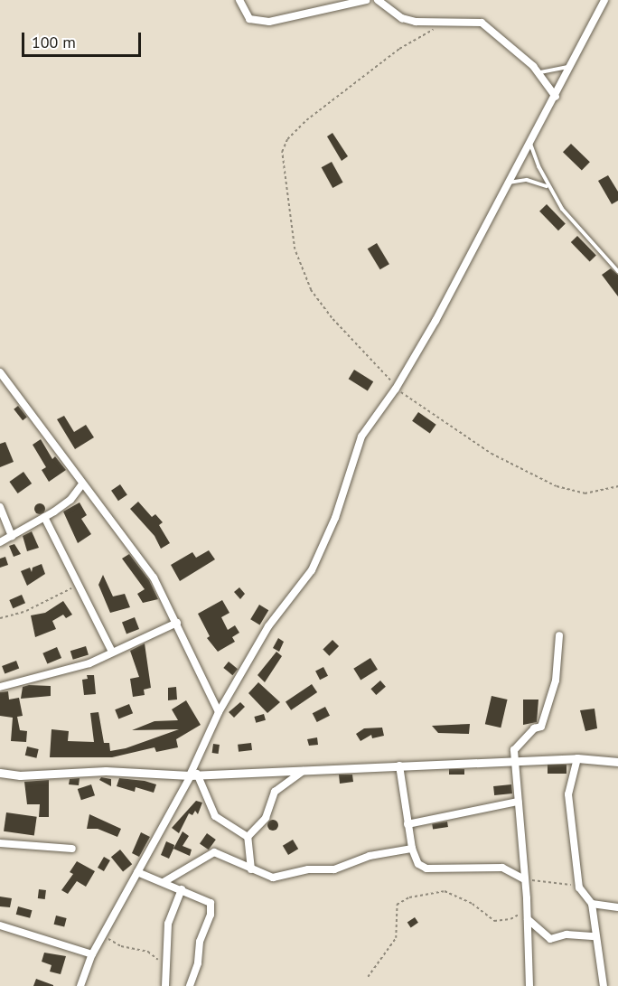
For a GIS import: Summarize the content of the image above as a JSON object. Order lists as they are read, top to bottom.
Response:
{
  "scale_bar": "100 m"
}
